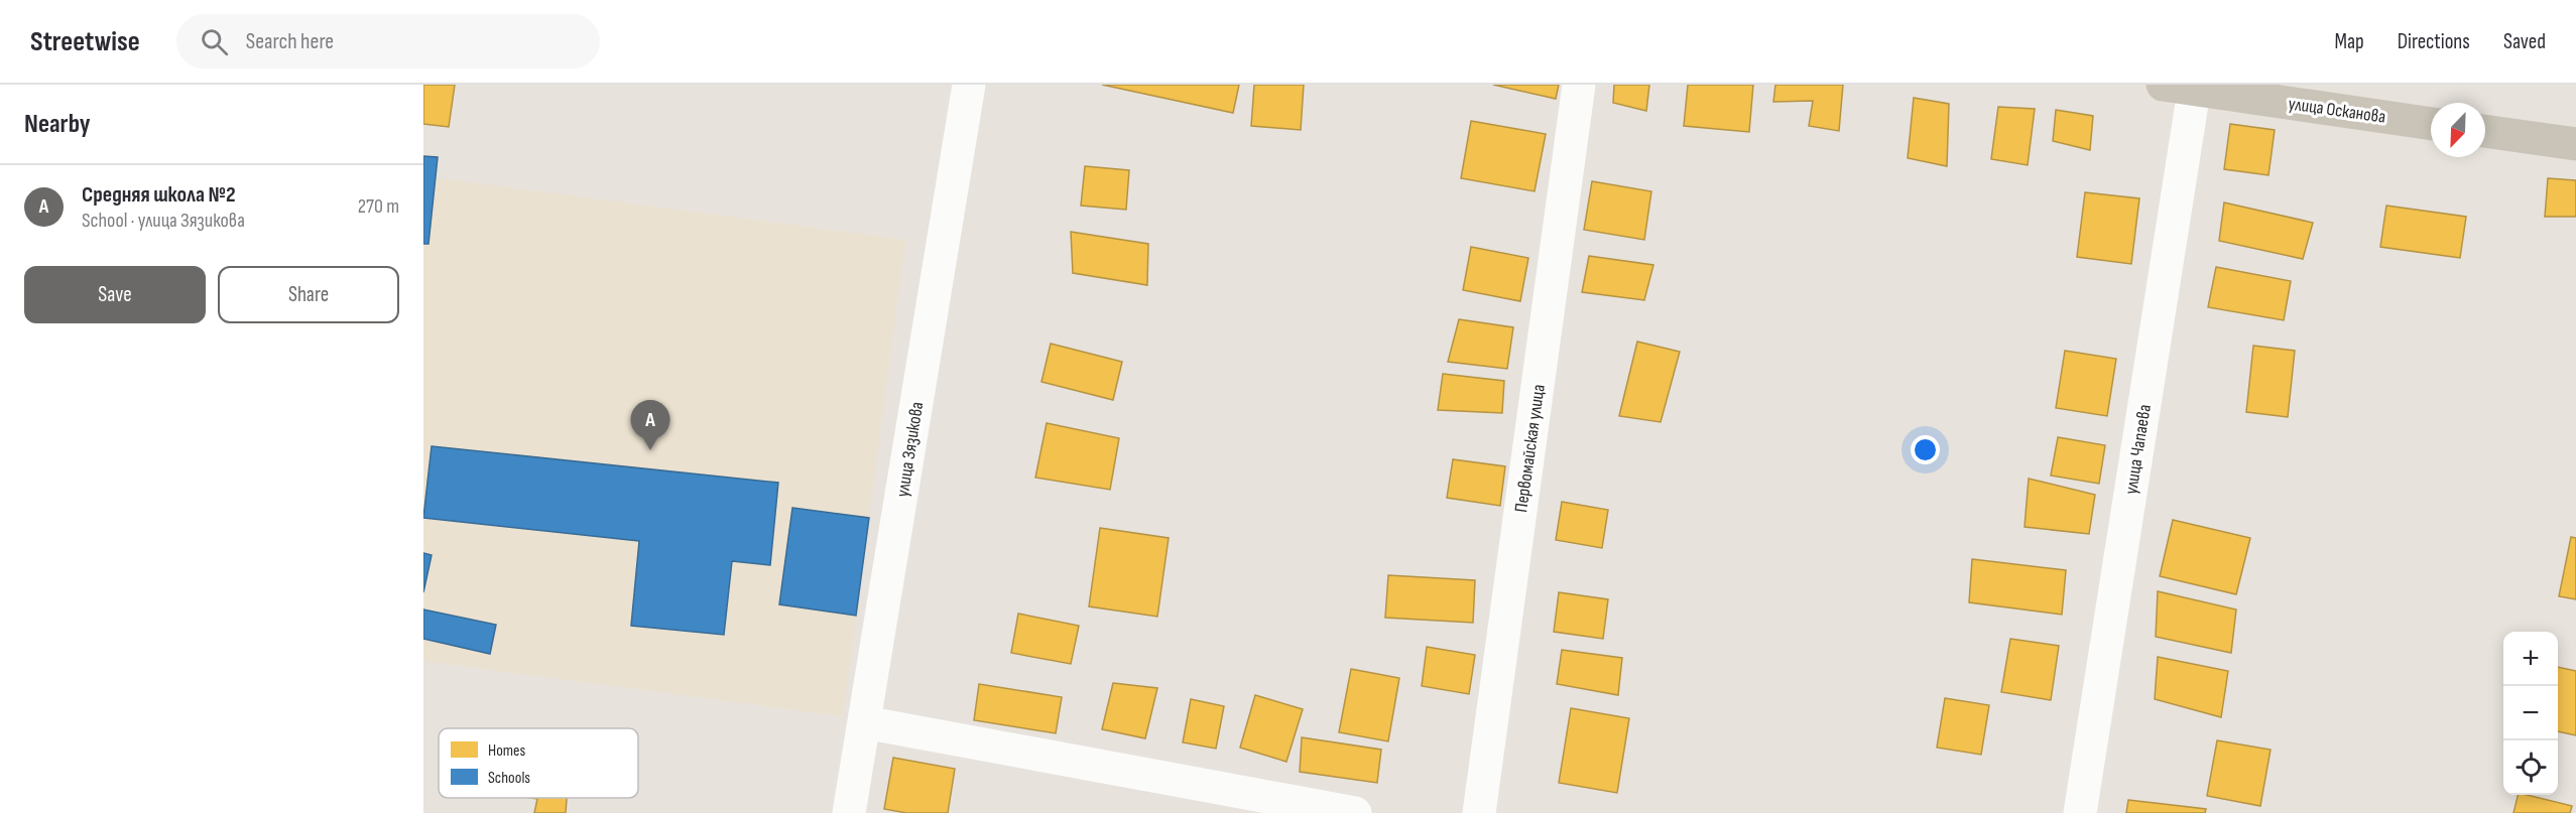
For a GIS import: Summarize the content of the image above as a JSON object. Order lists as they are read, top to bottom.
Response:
{
  "streets": {
    "main road": ["улица Осканова"],
    "street": ["Первомайская улица", "улица Зязикова", "улица Чапаева"]
  },
  "crossings": [
    ["улица Осканова", "улица Чапаева"]
  ],
  "legend": ["Homes", "Schools"],
  "north": "bottom left",
  "page": {
    "header": "Streetwise",
    "search": "Search here",
    "nav": ["Map", "Directions", "Saved"],
    "heading": "Nearby",
    "list": [
      {
        "mark": "A",
        "name": "Средняя школа №2",
        "note": "School · улица Зязикова",
        "value": "270 m"
      }
    ],
    "buttons": ["Save", "Share"],
    "pins": "A",
    "map_buttons": ["+", "−"]
  }
}
